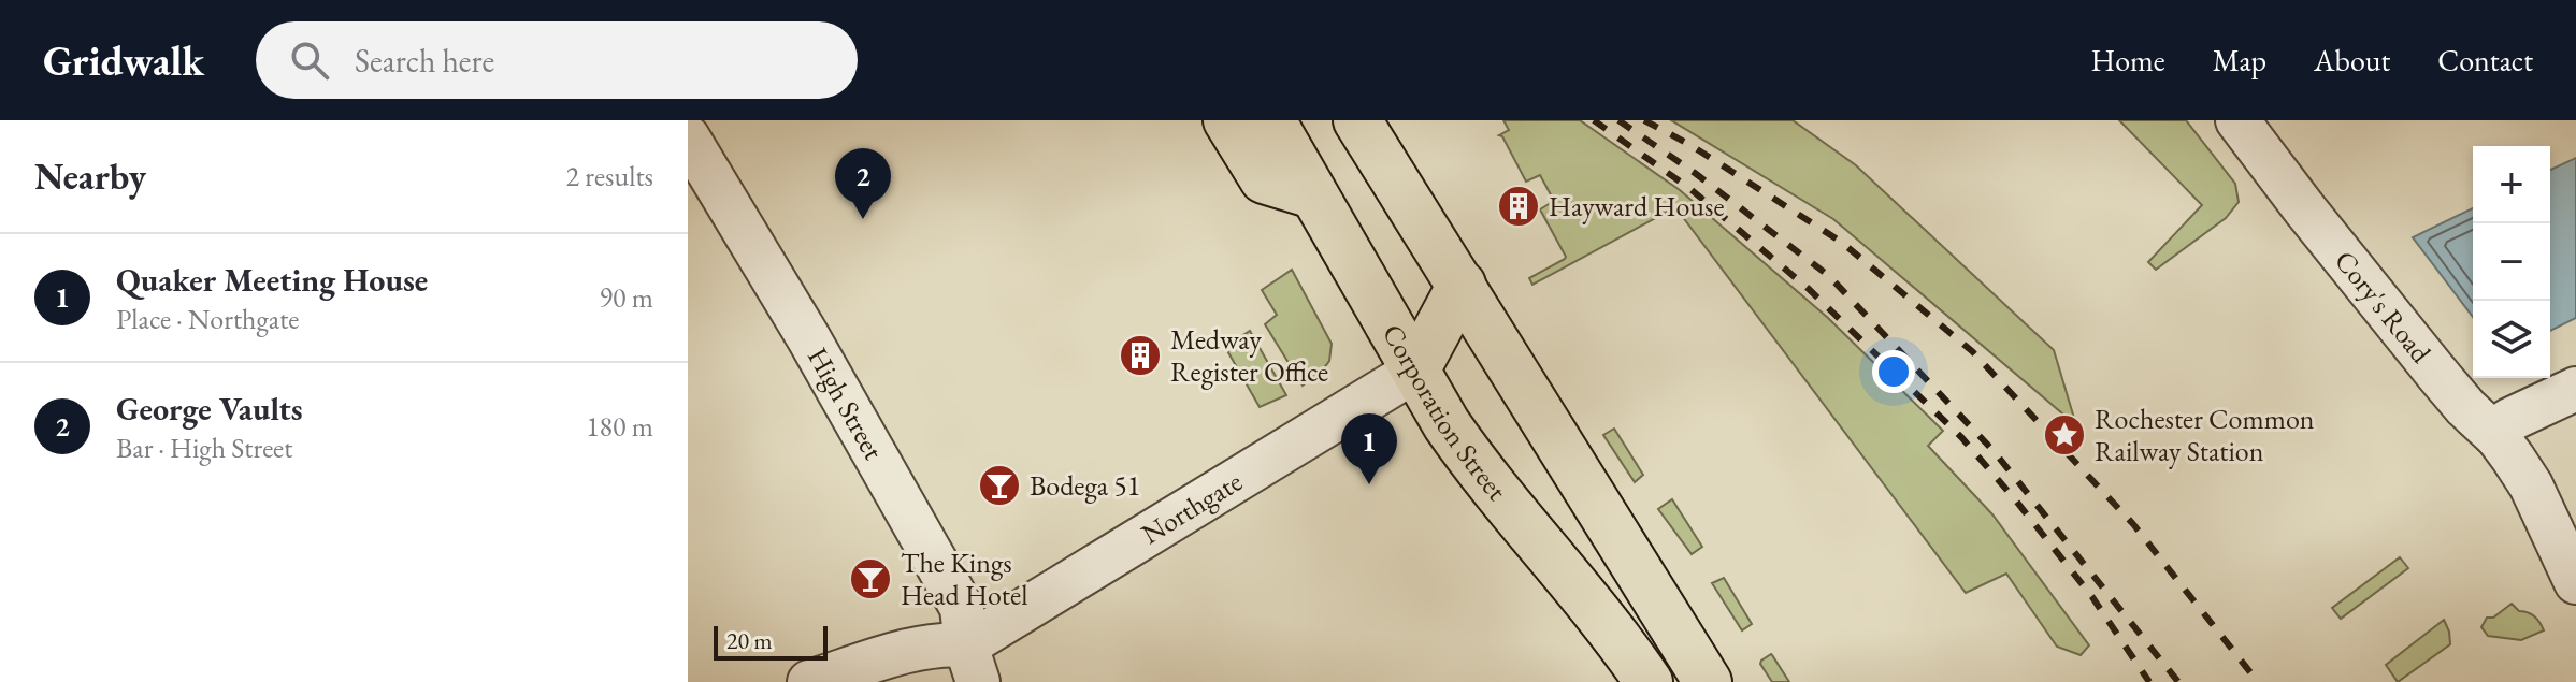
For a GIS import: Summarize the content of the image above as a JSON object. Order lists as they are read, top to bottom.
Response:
{
  "streets": {
    "main road": ["Corporation Street"],
    "street": ["Cory's Road", "High Street", "Northgate"]
  },
  "crossings": [
    ["High Street", "Northgate"],
    ["Corporation Street", "Northgate"]
  ],
  "places": {
    "building": ["Hayward House", "Medway Register Office"],
    "place": ["Rochester Common Railway Station"],
    "bar": ["Bodega 51", "The Kings Head Hotel"]
  },
  "scale_bar": "20 m",
  "page": {
    "header": "Gridwalk",
    "search": "Search here",
    "nav": [
      "Home",
      "Map",
      "About",
      "Contact"
    ],
    "heading": ["Nearby", "2 results"],
    "map_buttons": ["+", "−"],
    "pins": ["2", "1"],
    "list": [
      {
        "mark": "1",
        "name": "Quaker Meeting House",
        "note": "Place · Northgate",
        "value": "90 m"
      },
      {
        "mark": "2",
        "name": "George Vaults",
        "note": "Bar · High Street",
        "value": "180 m"
      }
    ],
    "scale": "20 m"
  }
}
